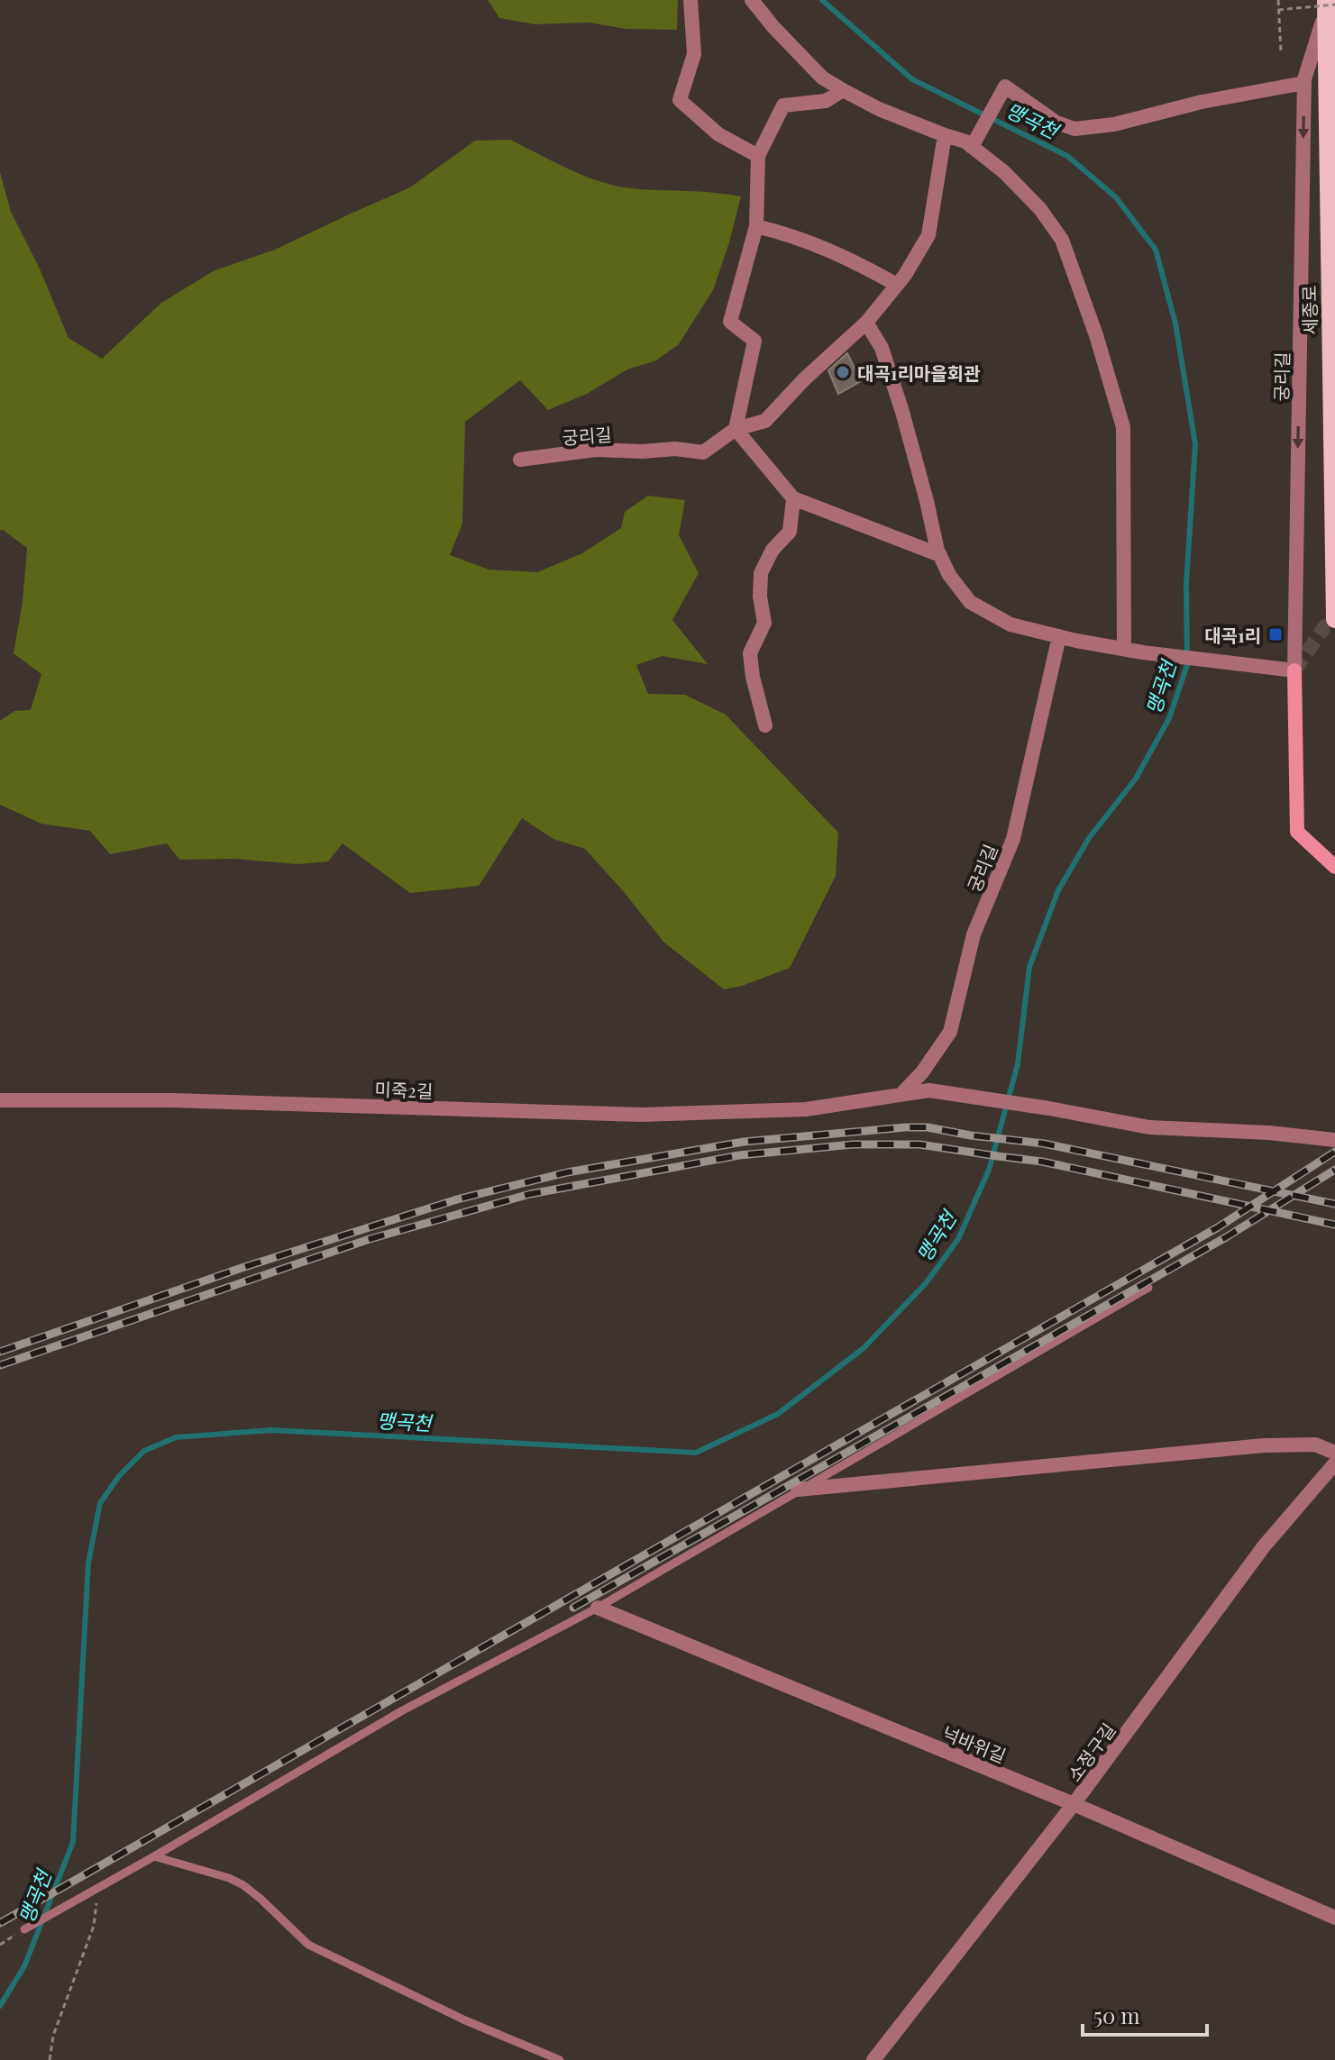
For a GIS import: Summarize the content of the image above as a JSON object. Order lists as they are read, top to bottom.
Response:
{
  "streets": {
    "main road": ["세종로"],
    "street": [
      "궁리길",
      "미죽2길",
      "넉바위길",
      "소정구길"
    ]
  },
  "crossings": [
    ["세종로", "궁리길"],
    ["궁리길", "미죽2길"],
    ["넉바위길", "소정구길"]
  ],
  "water": ["맹곡천"],
  "places": {
    "other": ["대곡1리마을회관"],
    "transit": ["대곡1리"]
  },
  "scale_bar": "50 m"
}
